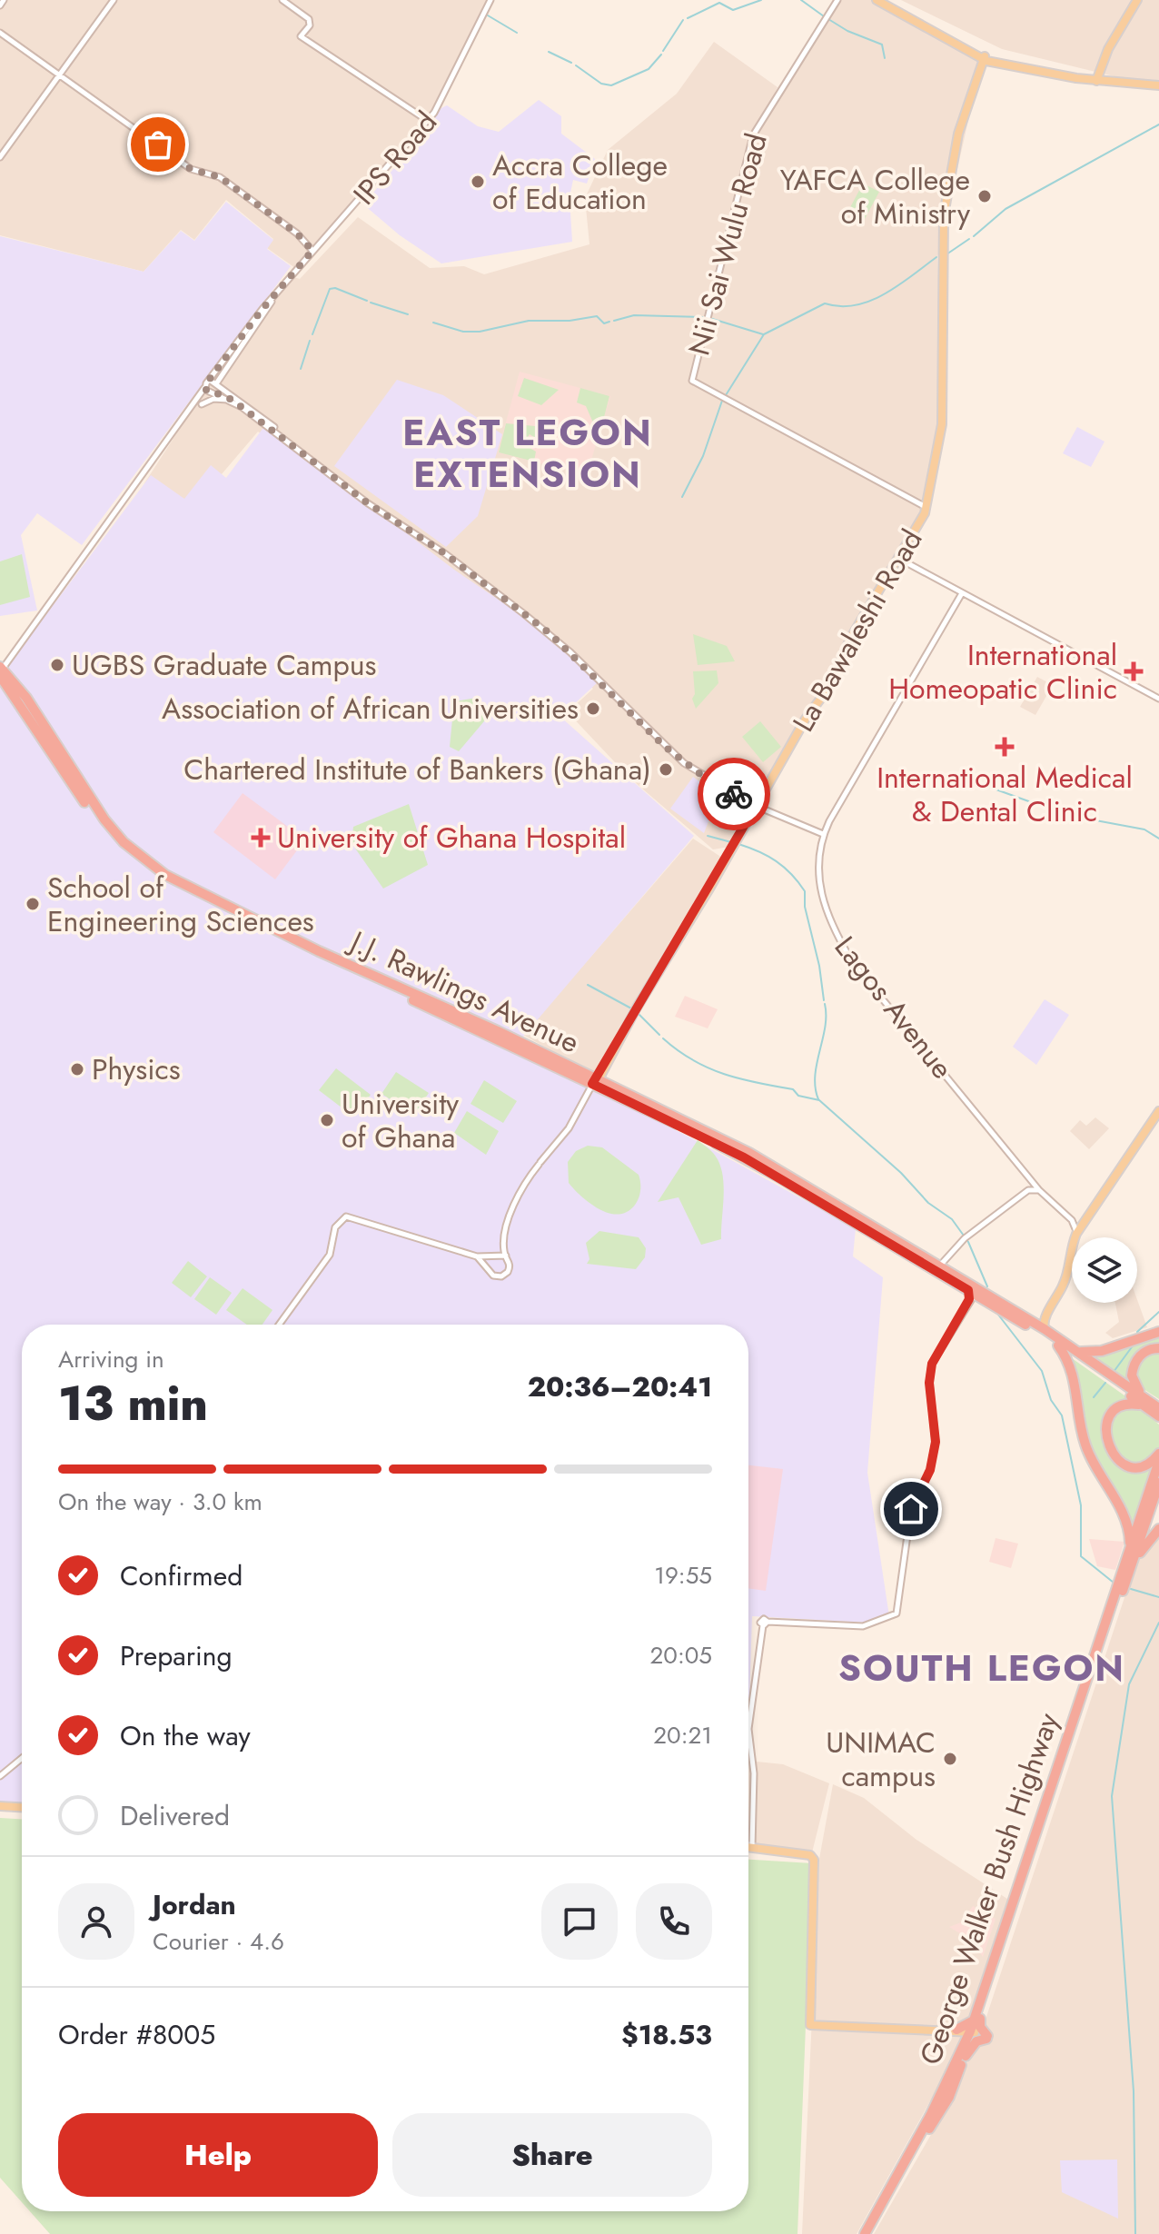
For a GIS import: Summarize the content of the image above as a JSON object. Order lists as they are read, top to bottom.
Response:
{
  "streets": {
    "highway": ["J.J. Rawlings Avenue", "George Walker Bush Highway"],
    "main road": ["La Bawaleshi Road"],
    "street": ["IPS Road", "Nii Sai Wulu Road", "Lagos Avenue"]
  },
  "crossings": [
    ["Nii Sai Wulu Road", "La Bawaleshi Road"],
    ["La Bawaleshi Road", "J.J. Rawlings Avenue"]
  ],
  "districts": ["EAST LEGON EXTENSION", "SOUTH LEGON"],
  "places": {
    "other": [
      "Accra College of Education",
      "YAFCA College of Ministry",
      "UGBS Graduate Campus",
      "Association of African Universities",
      "Chartered Institute of Bankers (Ghana)",
      "School of Engineering Sciences",
      "Physics",
      "University of Ghana",
      "UNIMAC campus"
    ],
    "health": ["International Homeopatic Clinic", "International Medical & Dental Clinic", "University of Ghana Hospital"]
  },
  "page": {
    "heading": ["13 min", "Arriving in", "20:36–20:41"],
    "panel": [
      "Jordan",
      "Courier · 4.6",
      "Order #8005",
      "$18.53"
    ],
    "bar": "On the way · 3.0 km",
    "list": [
      ["Confirmed", "19:55"],
      ["Preparing", "20:05"],
      ["On the way", "20:21"],
      "Delivered"
    ],
    "buttons": ["Help", "Share"]
  }
}
